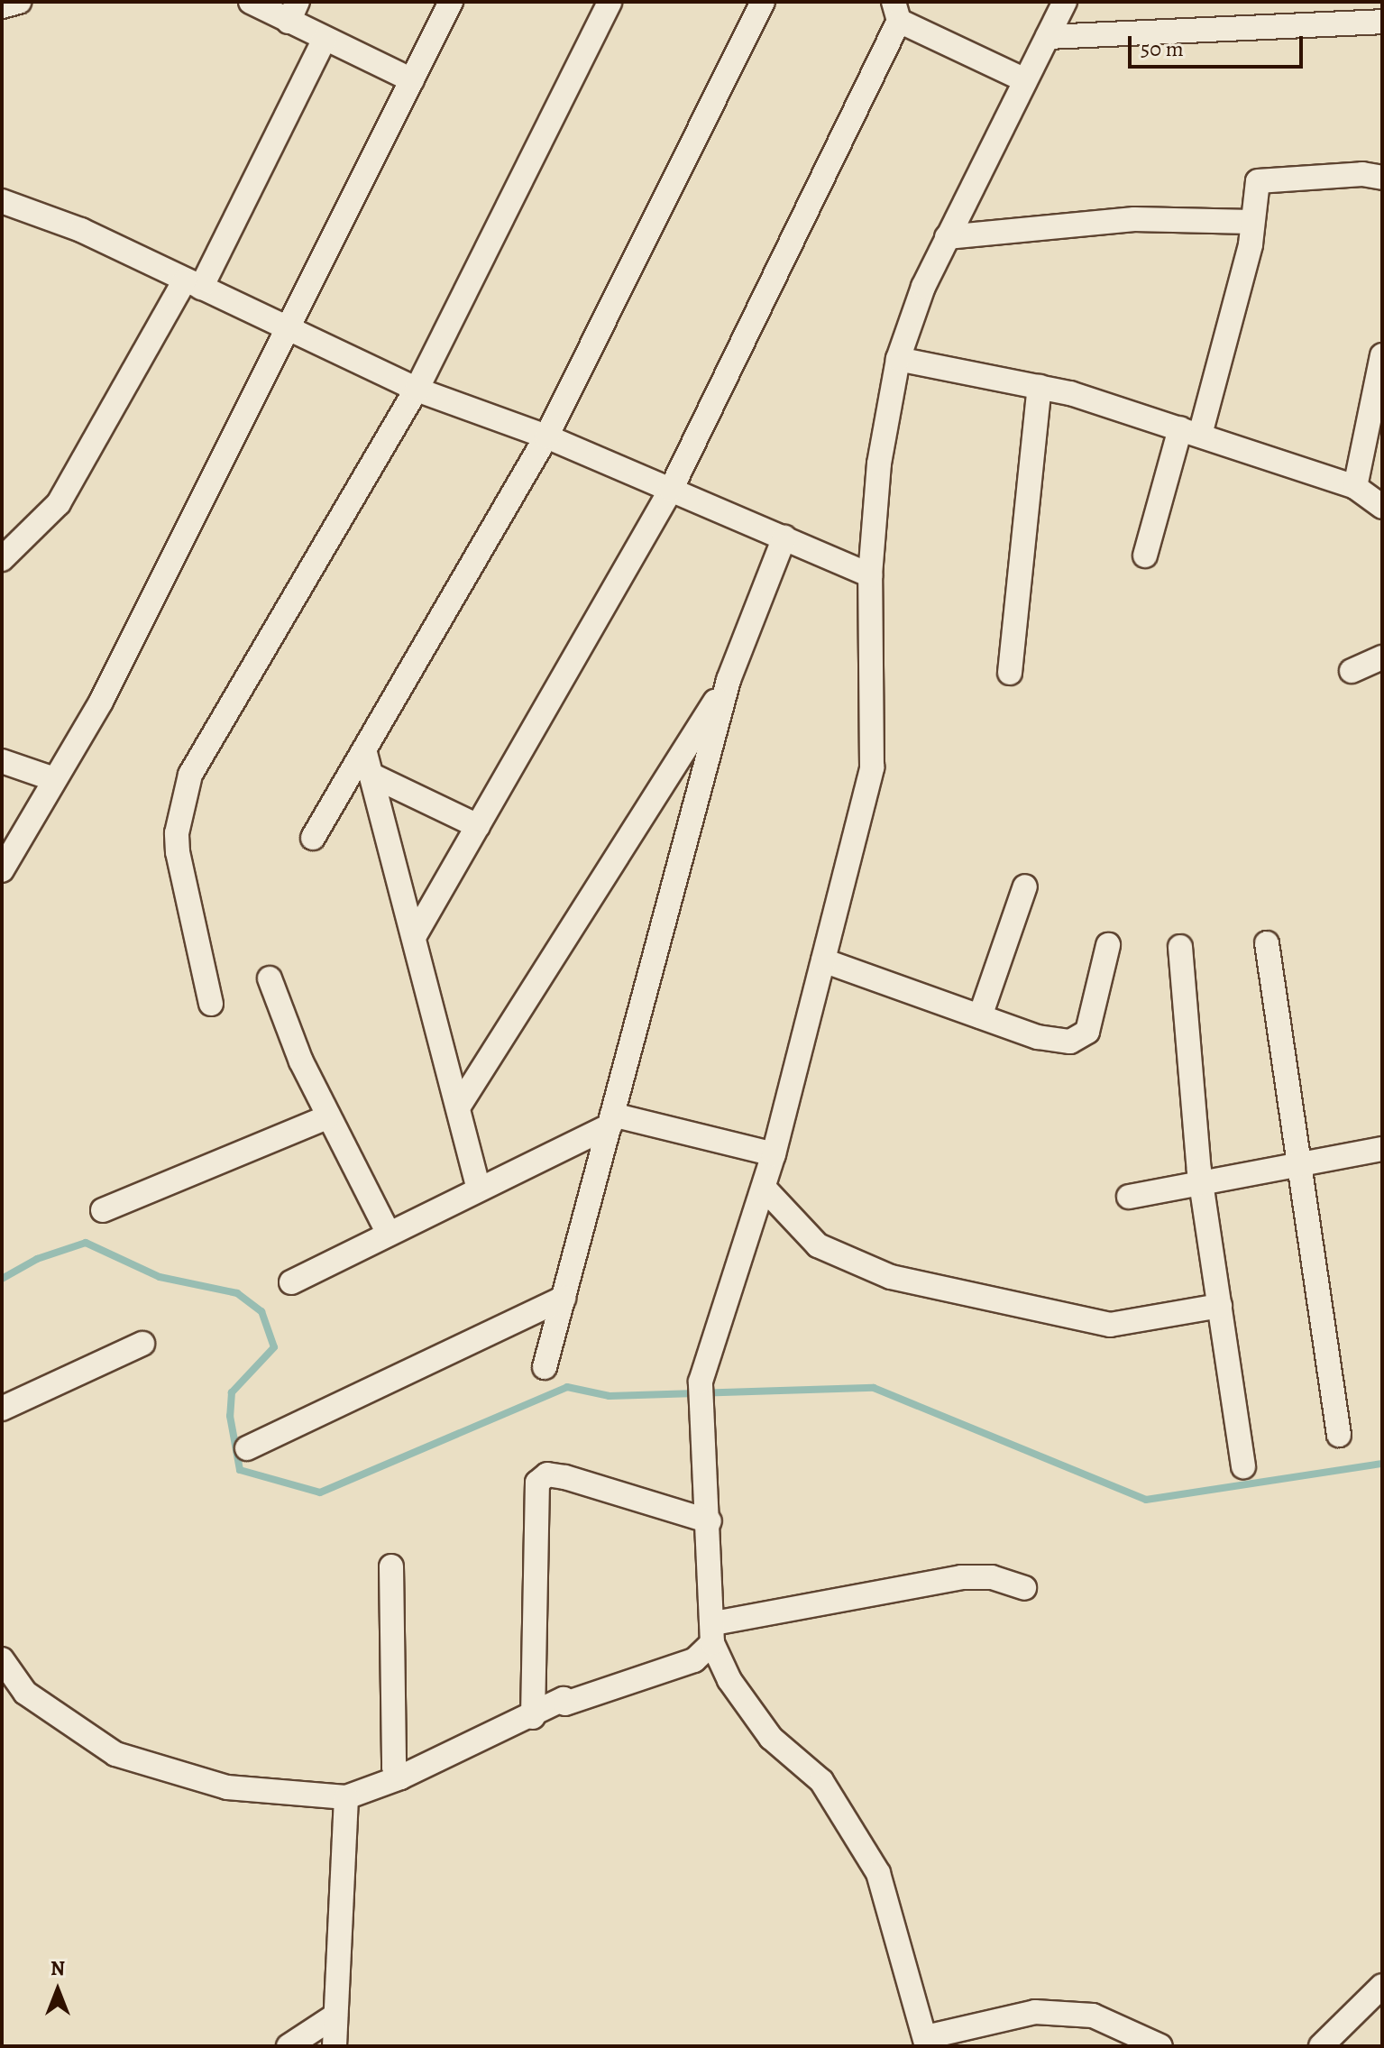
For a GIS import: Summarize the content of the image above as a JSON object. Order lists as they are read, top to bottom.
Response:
{
  "scale_bar": "50 m",
  "north": "top"
}
